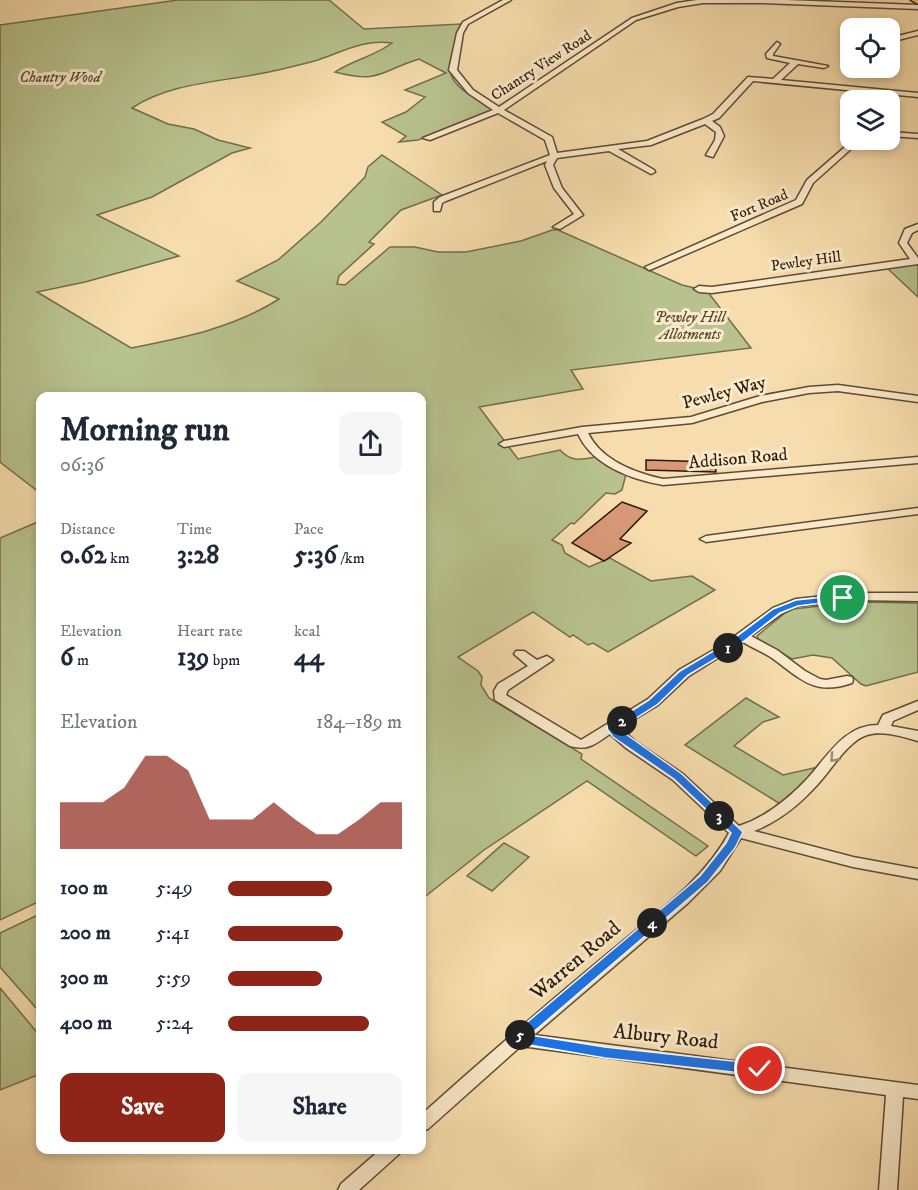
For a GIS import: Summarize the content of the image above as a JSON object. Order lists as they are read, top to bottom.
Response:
{
  "streets": {
    "street": [
      "Chantry View Road",
      "Fort Road",
      "Pewley Hill",
      "Pewley Way",
      "Addison Road",
      "Warren Road",
      "Albury Road"
    ]
  },
  "crossings": [
    ["Pewley Way", "Addison Road"],
    ["Warren Road", "Albury Road"]
  ],
  "parks": ["Chantry Wood", "Pewley Hill Allotments"],
  "page": {
    "heading": ["Morning run", "06:36"],
    "stats": [
      ["Distance", "0.62 km"],
      ["Time", "3:28"],
      ["Pace", "5:36 /km"],
      ["Elevation", "6 m"],
      ["Heart rate", "139 bpm"],
      ["kcal", "44"]
    ],
    "pins": [
      "1",
      "2",
      "3",
      "4",
      "5"
    ],
    "chart": ["Elevation", "184–189 m"],
    "list": [
      {
        "name": "100 m",
        "note": "5:49"
      },
      {
        "name": "200 m",
        "note": "5:41"
      },
      {
        "name": "300 m",
        "note": "5:59"
      },
      {
        "name": "400 m",
        "note": "5:24"
      }
    ],
    "buttons": ["Save", "Share"]
  }
}
